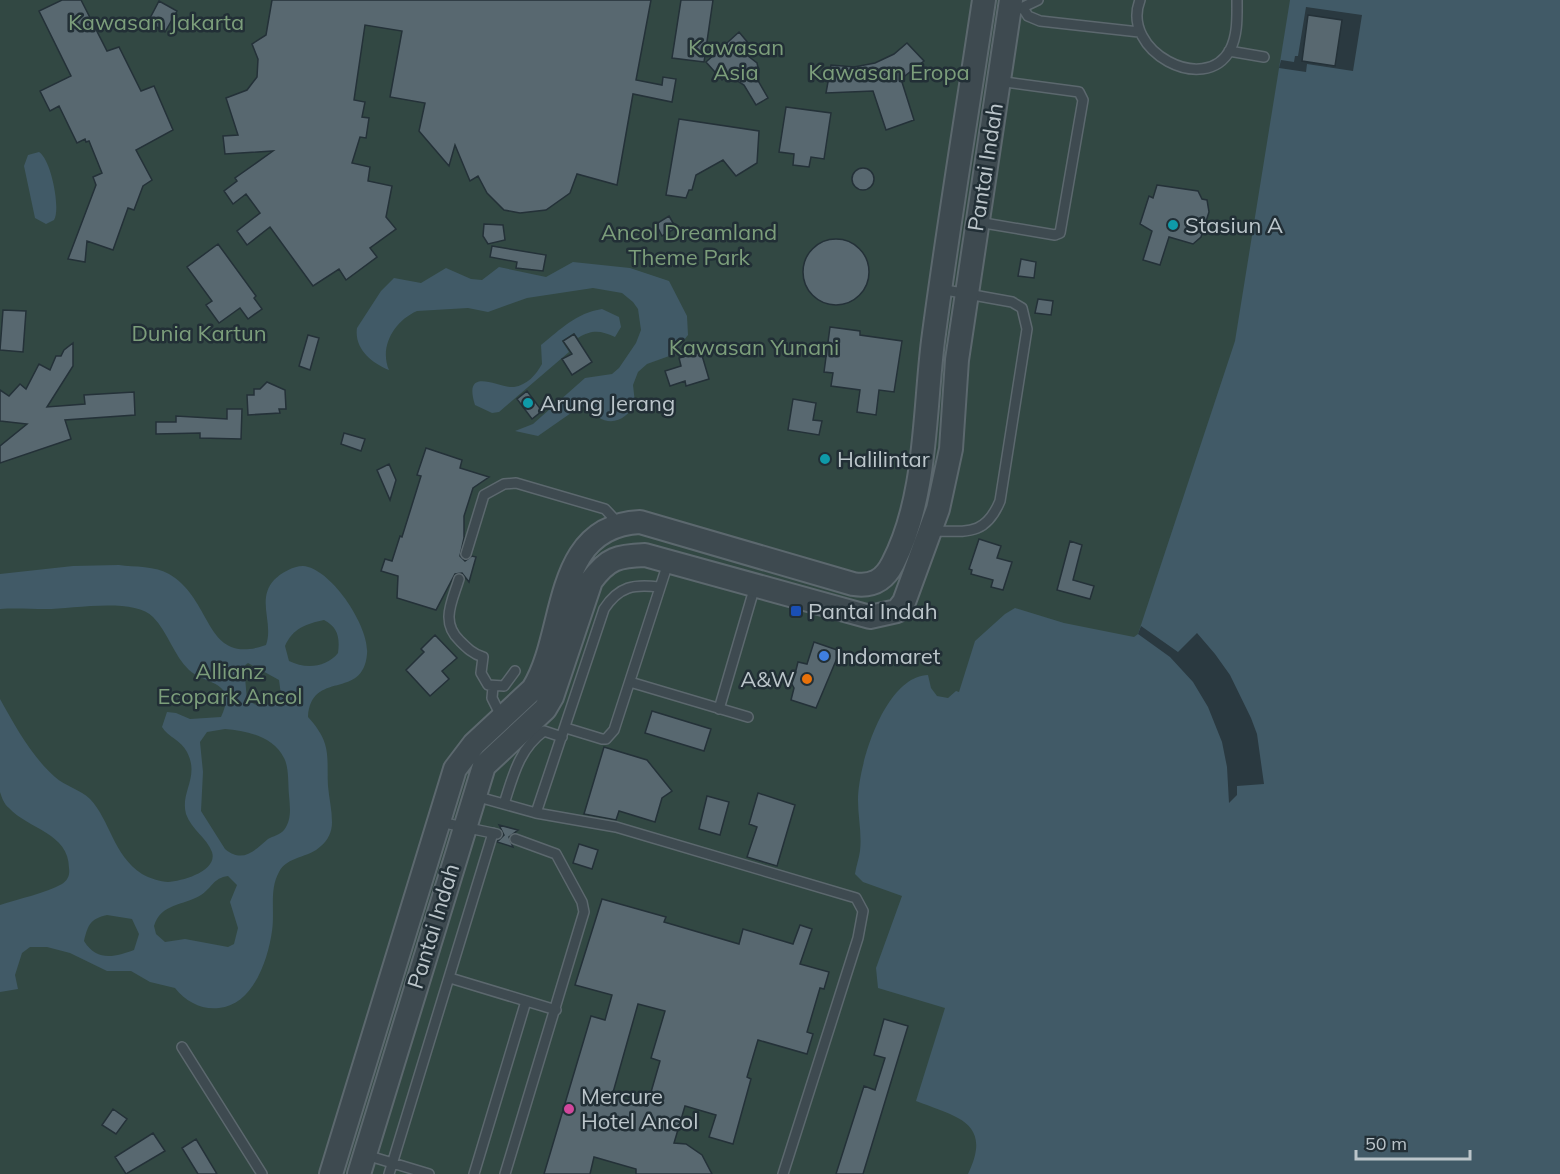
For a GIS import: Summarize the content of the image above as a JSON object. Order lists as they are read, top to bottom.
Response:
{
  "streets": {
    "street": ["Pantai Indah"]
  },
  "parks": [
    "Kawasan Jakarta",
    "Kawasan Asia",
    "Kawasan Eropa",
    "Ancol Dreamland Theme Park",
    "Dunia Kartun",
    "Kawasan Yunani",
    "Allianz Ecopark Ancol"
  ],
  "places": {
    "other": [
      "Stasiun A",
      "Arung Jerang",
      "Halilintar",
      "Indomaret",
      "A&W",
      "Mercure Hotel Ancol"
    ],
    "transit": ["Pantai Indah"]
  },
  "scale_bar": "50 m"
}
